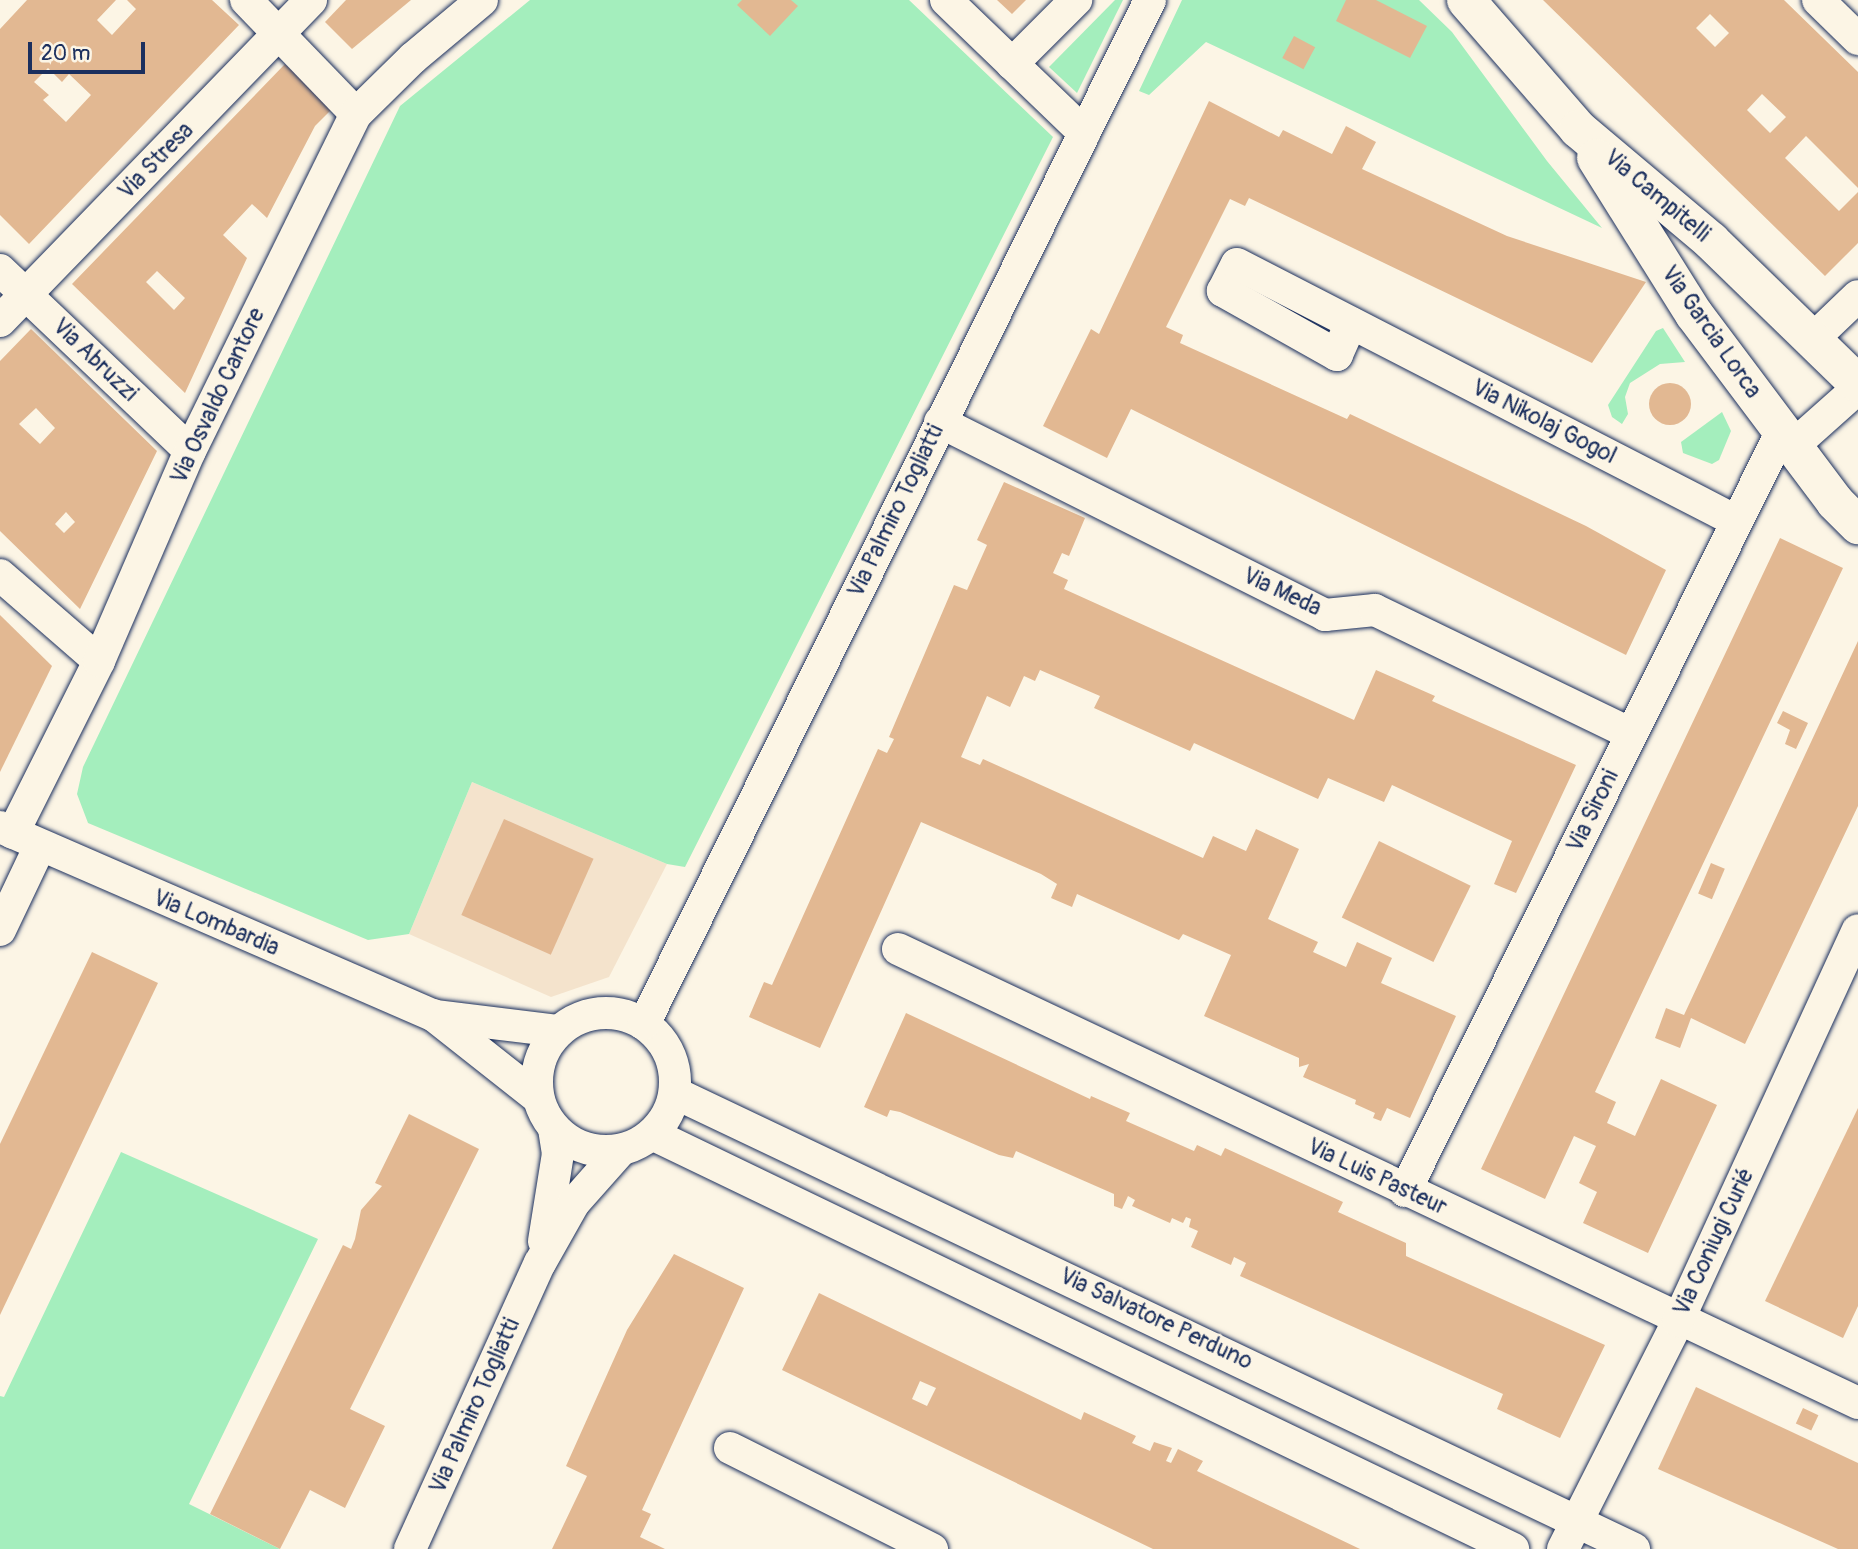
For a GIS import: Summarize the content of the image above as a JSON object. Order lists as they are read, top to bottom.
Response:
{
  "streets": {
    "street": [
      "Via Stresa",
      "Via Campitelli",
      "Via Garcia Lorca",
      "Via Abruzzi",
      "Via Osvaldo Cantore",
      "Via Nikolaj Gogol",
      "Via Palmiro Togliatti",
      "Via Meda",
      "Via Sironi",
      "Via Lombardia",
      "Via Luis Pasteur",
      "Via Coniugi Curié",
      "Via Salvatore Perduno"
    ]
  },
  "crossings": [
    ["Via Stresa", "Via Abruzzi"],
    ["Via Campitelli", "Via Garcia Lorca"],
    ["Via Garcia Lorca", "Via Sironi"],
    ["Via Abruzzi", "Via Osvaldo Cantore"],
    ["Via Osvaldo Cantore", "Via Lombardia"],
    ["Via Nikolaj Gogol", "Via Sironi"],
    ["Via Palmiro Togliatti", "Via Meda"],
    ["Via Palmiro Togliatti", "Via Lombardia"],
    ["Via Palmiro Togliatti", "Via Salvatore Perduno"],
    ["Via Meda", "Via Sironi"],
    ["Via Sironi", "Via Luis Pasteur"],
    ["Via Lombardia", "Via Salvatore Perduno"],
    ["Via Luis Pasteur", "Via Coniugi Curié"],
    ["Via Coniugi Curié", "Via Salvatore Perduno"]
  ],
  "scale_bar": "20 m"
}
